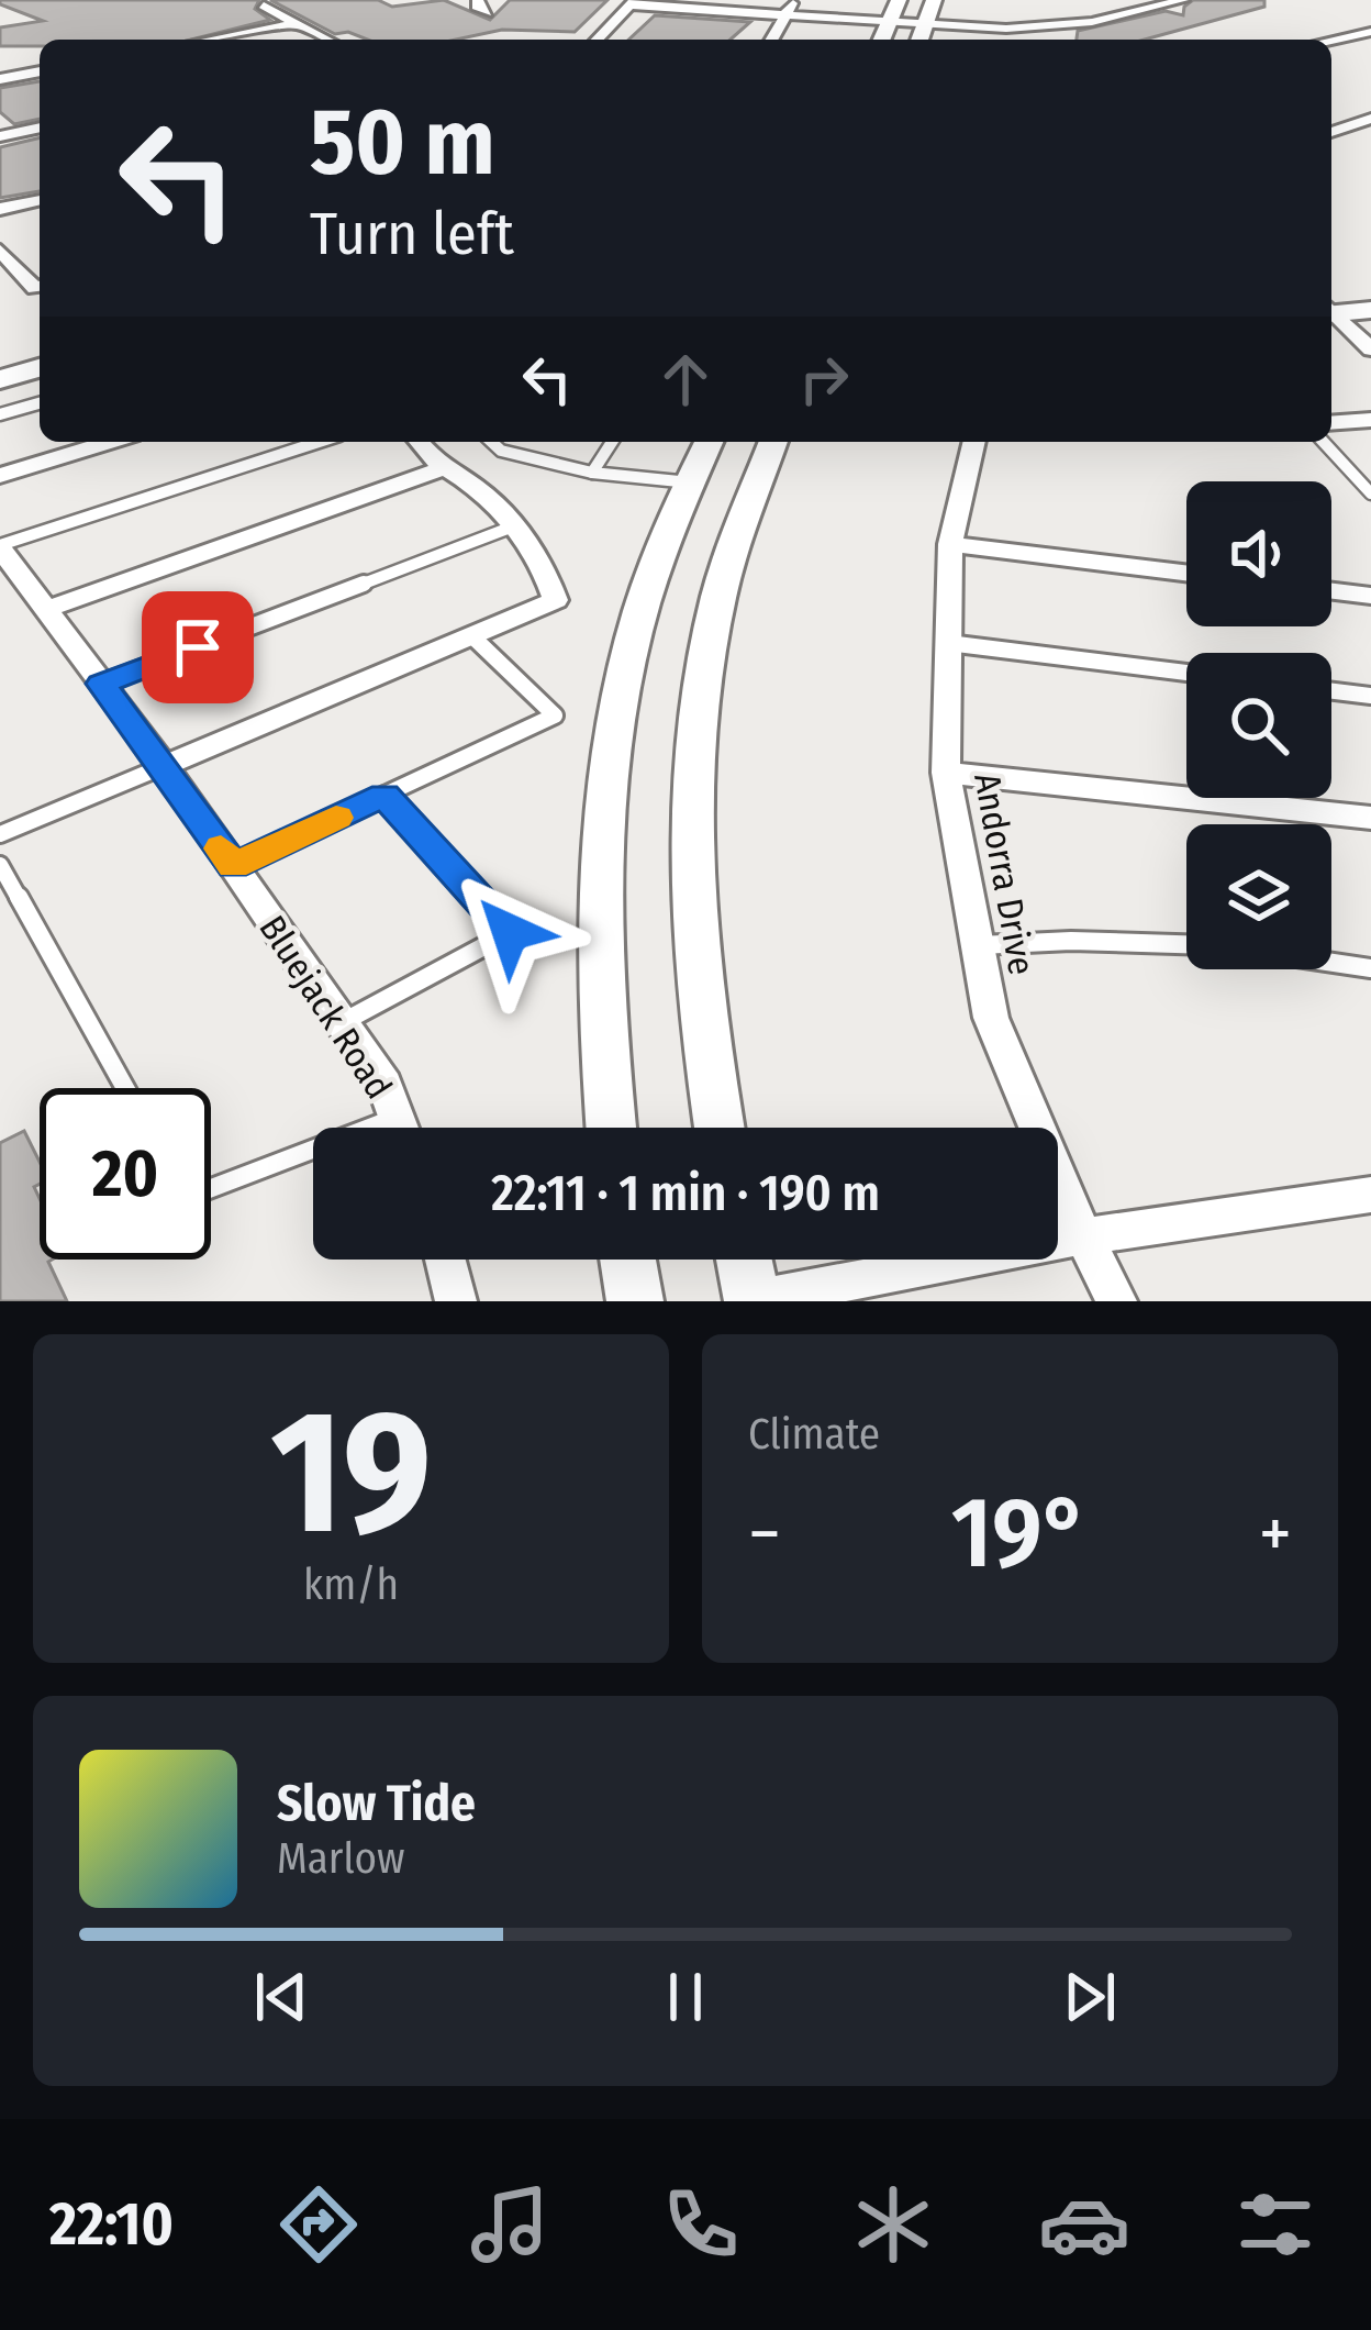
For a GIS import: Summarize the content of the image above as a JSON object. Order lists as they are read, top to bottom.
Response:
{
  "streets": {
    "street": ["Andorra Drive", "Bluejack Road"]
  },
  "page": {
    "turn": ["50 m", "Turn left"],
    "limit": "20",
    "trip": "22:11 · 1 min · 190 m",
    "tile": [
      ["19", "km/h"],
      "Climate"
    ],
    "heat": ["−", "19°", "+"],
    "song": ["Slow Tide", "Marlow"],
    "tabs": "22:10"
  }
}
